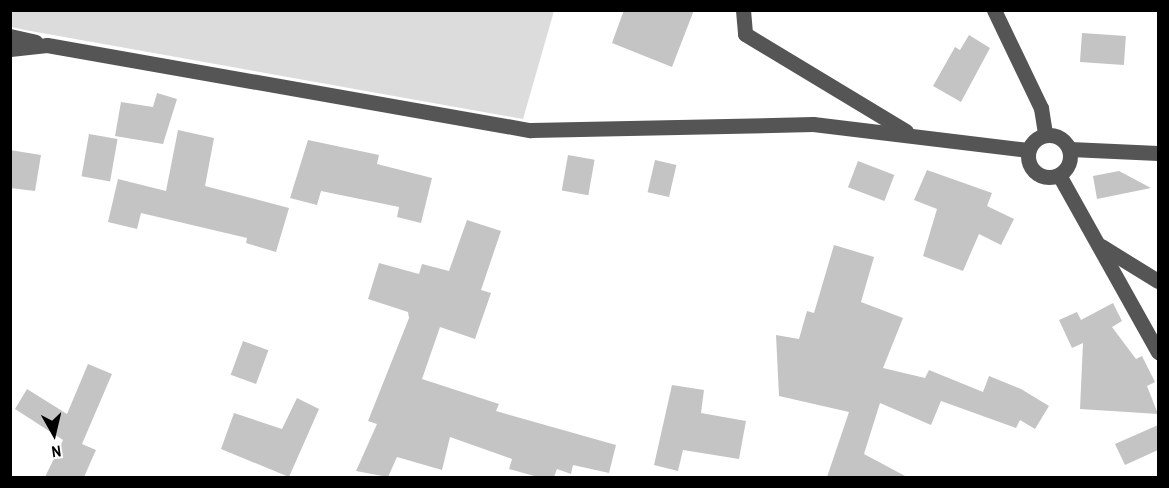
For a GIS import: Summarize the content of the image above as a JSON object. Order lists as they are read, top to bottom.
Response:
{
  "north": "bottom"
}
